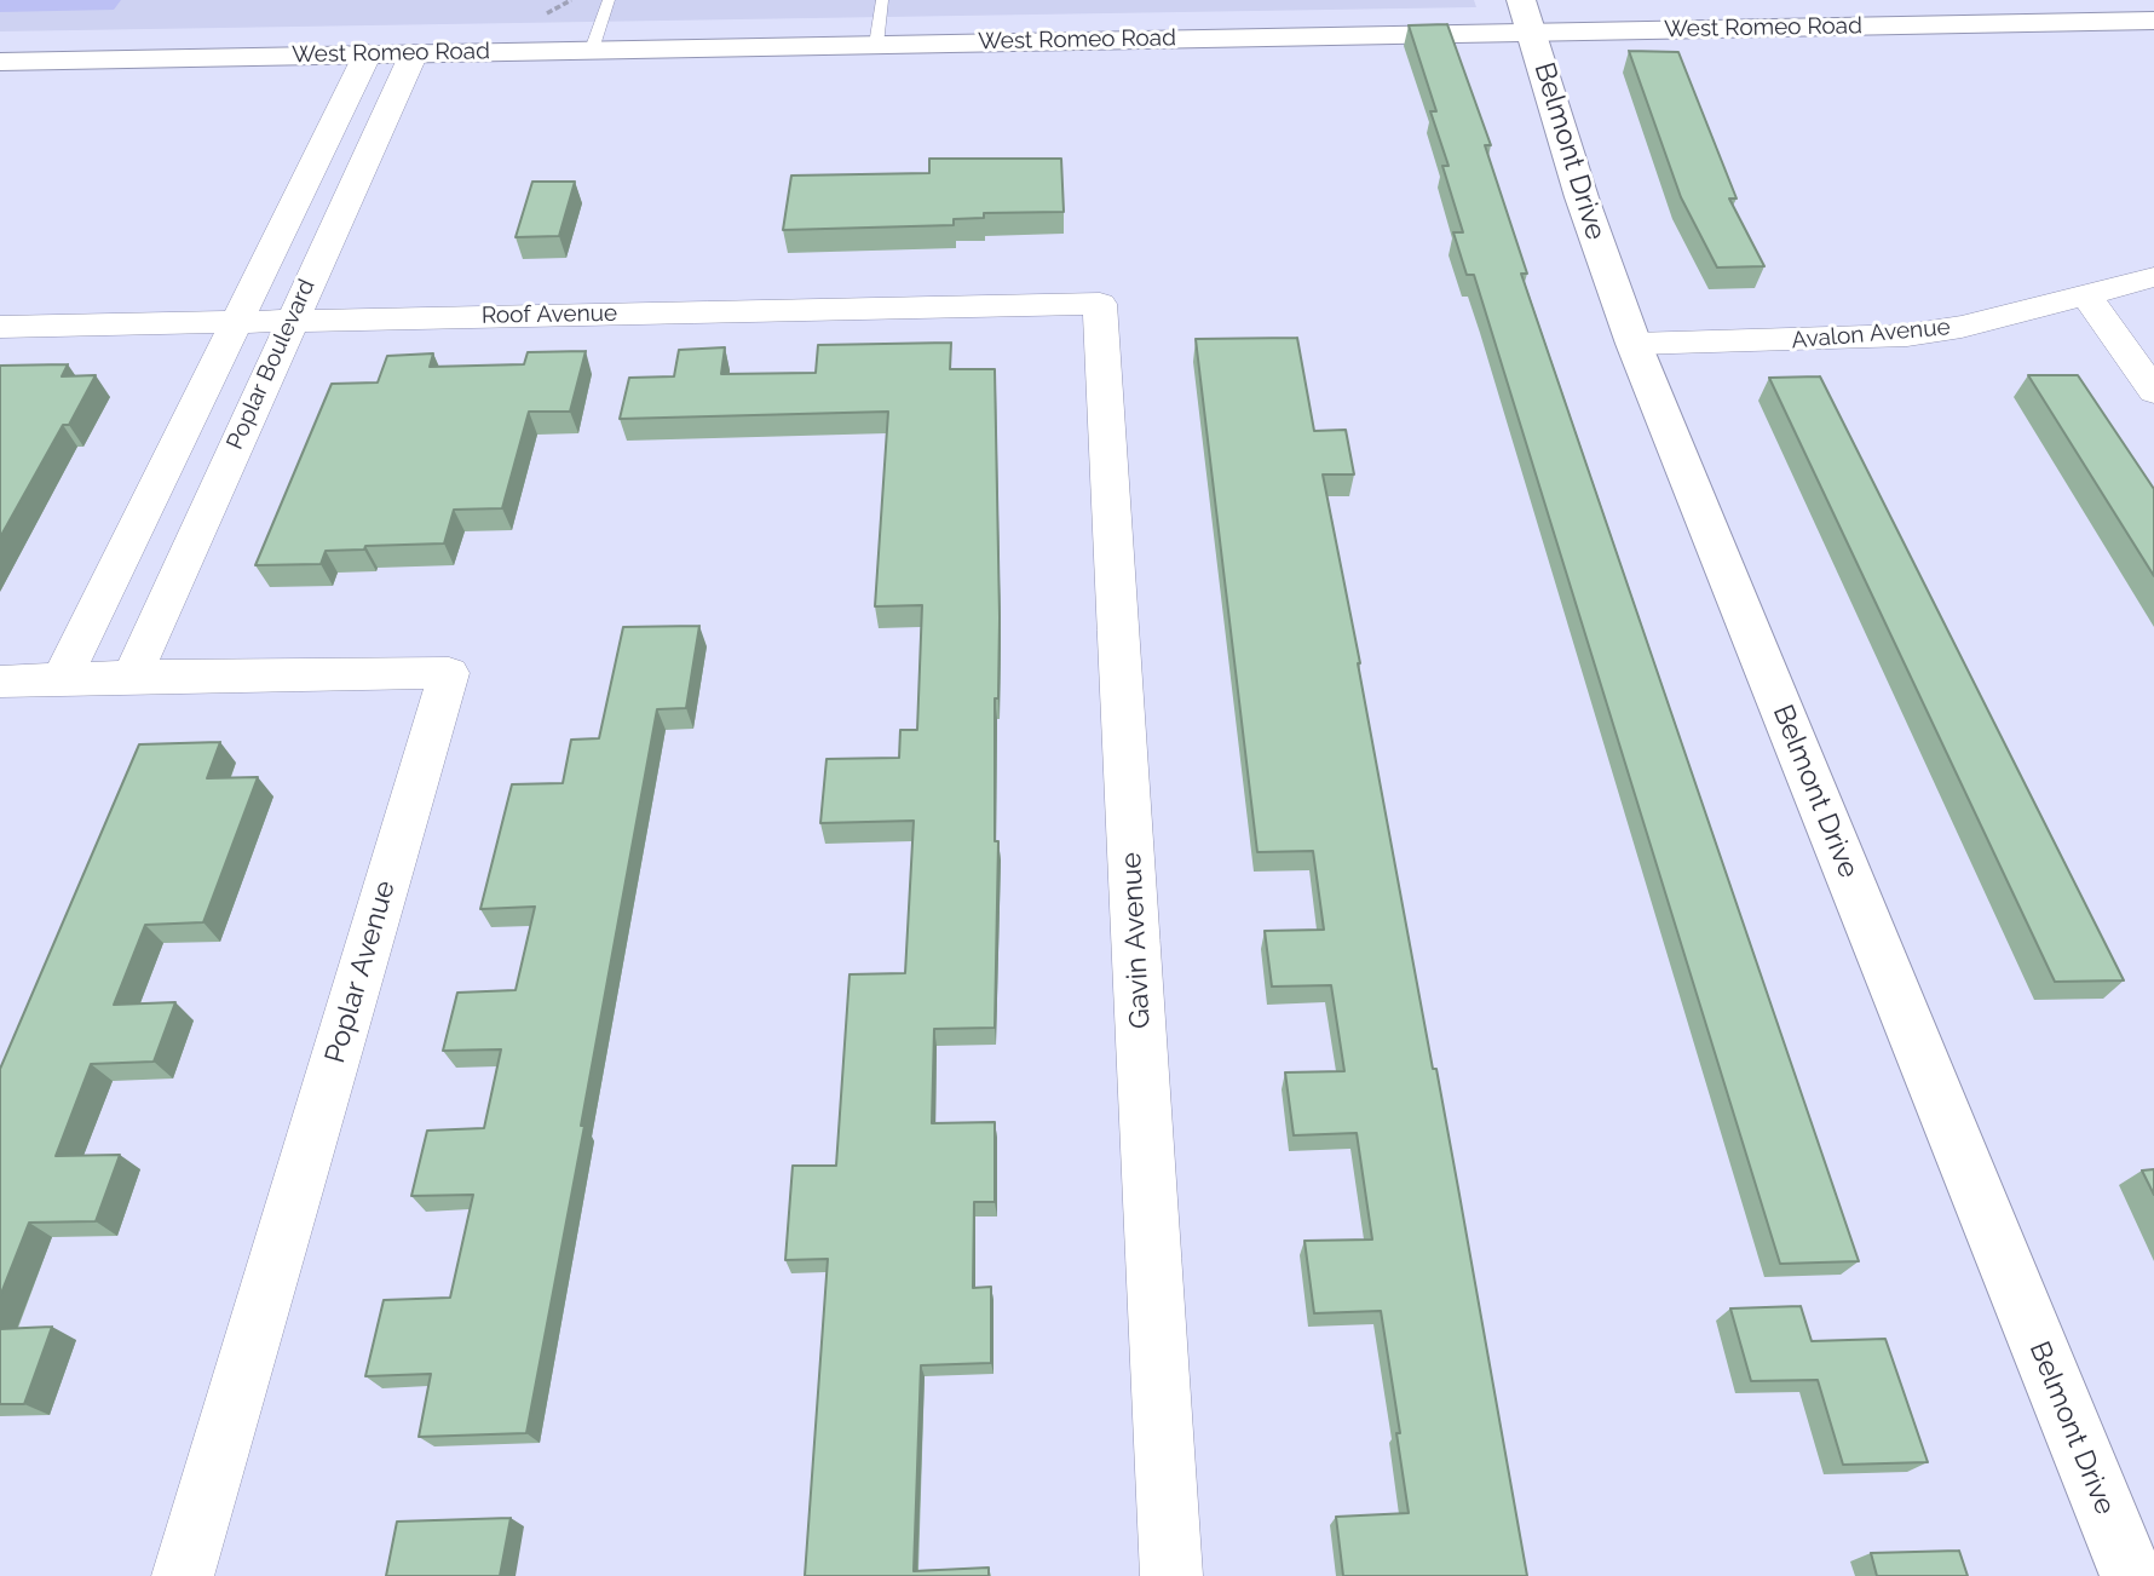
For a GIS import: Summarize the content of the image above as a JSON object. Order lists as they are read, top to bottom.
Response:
{
  "streets": {
    "main road": ["West Romeo Road", "Belmont Drive"],
    "street": [
      "Roof Avenue",
      "Avalon Avenue",
      "Poplar Boulevard",
      "Gavin Avenue",
      "Poplar Avenue"
    ]
  },
  "crossings": [
    ["West Romeo Road", "Belmont Drive"],
    ["West Romeo Road", "Poplar Boulevard"],
    ["Belmont Drive", "Avalon Avenue"],
    ["Roof Avenue", "Poplar Boulevard"],
    ["Roof Avenue", "Gavin Avenue"],
    ["Poplar Boulevard", "Poplar Avenue"]
  ]
}
